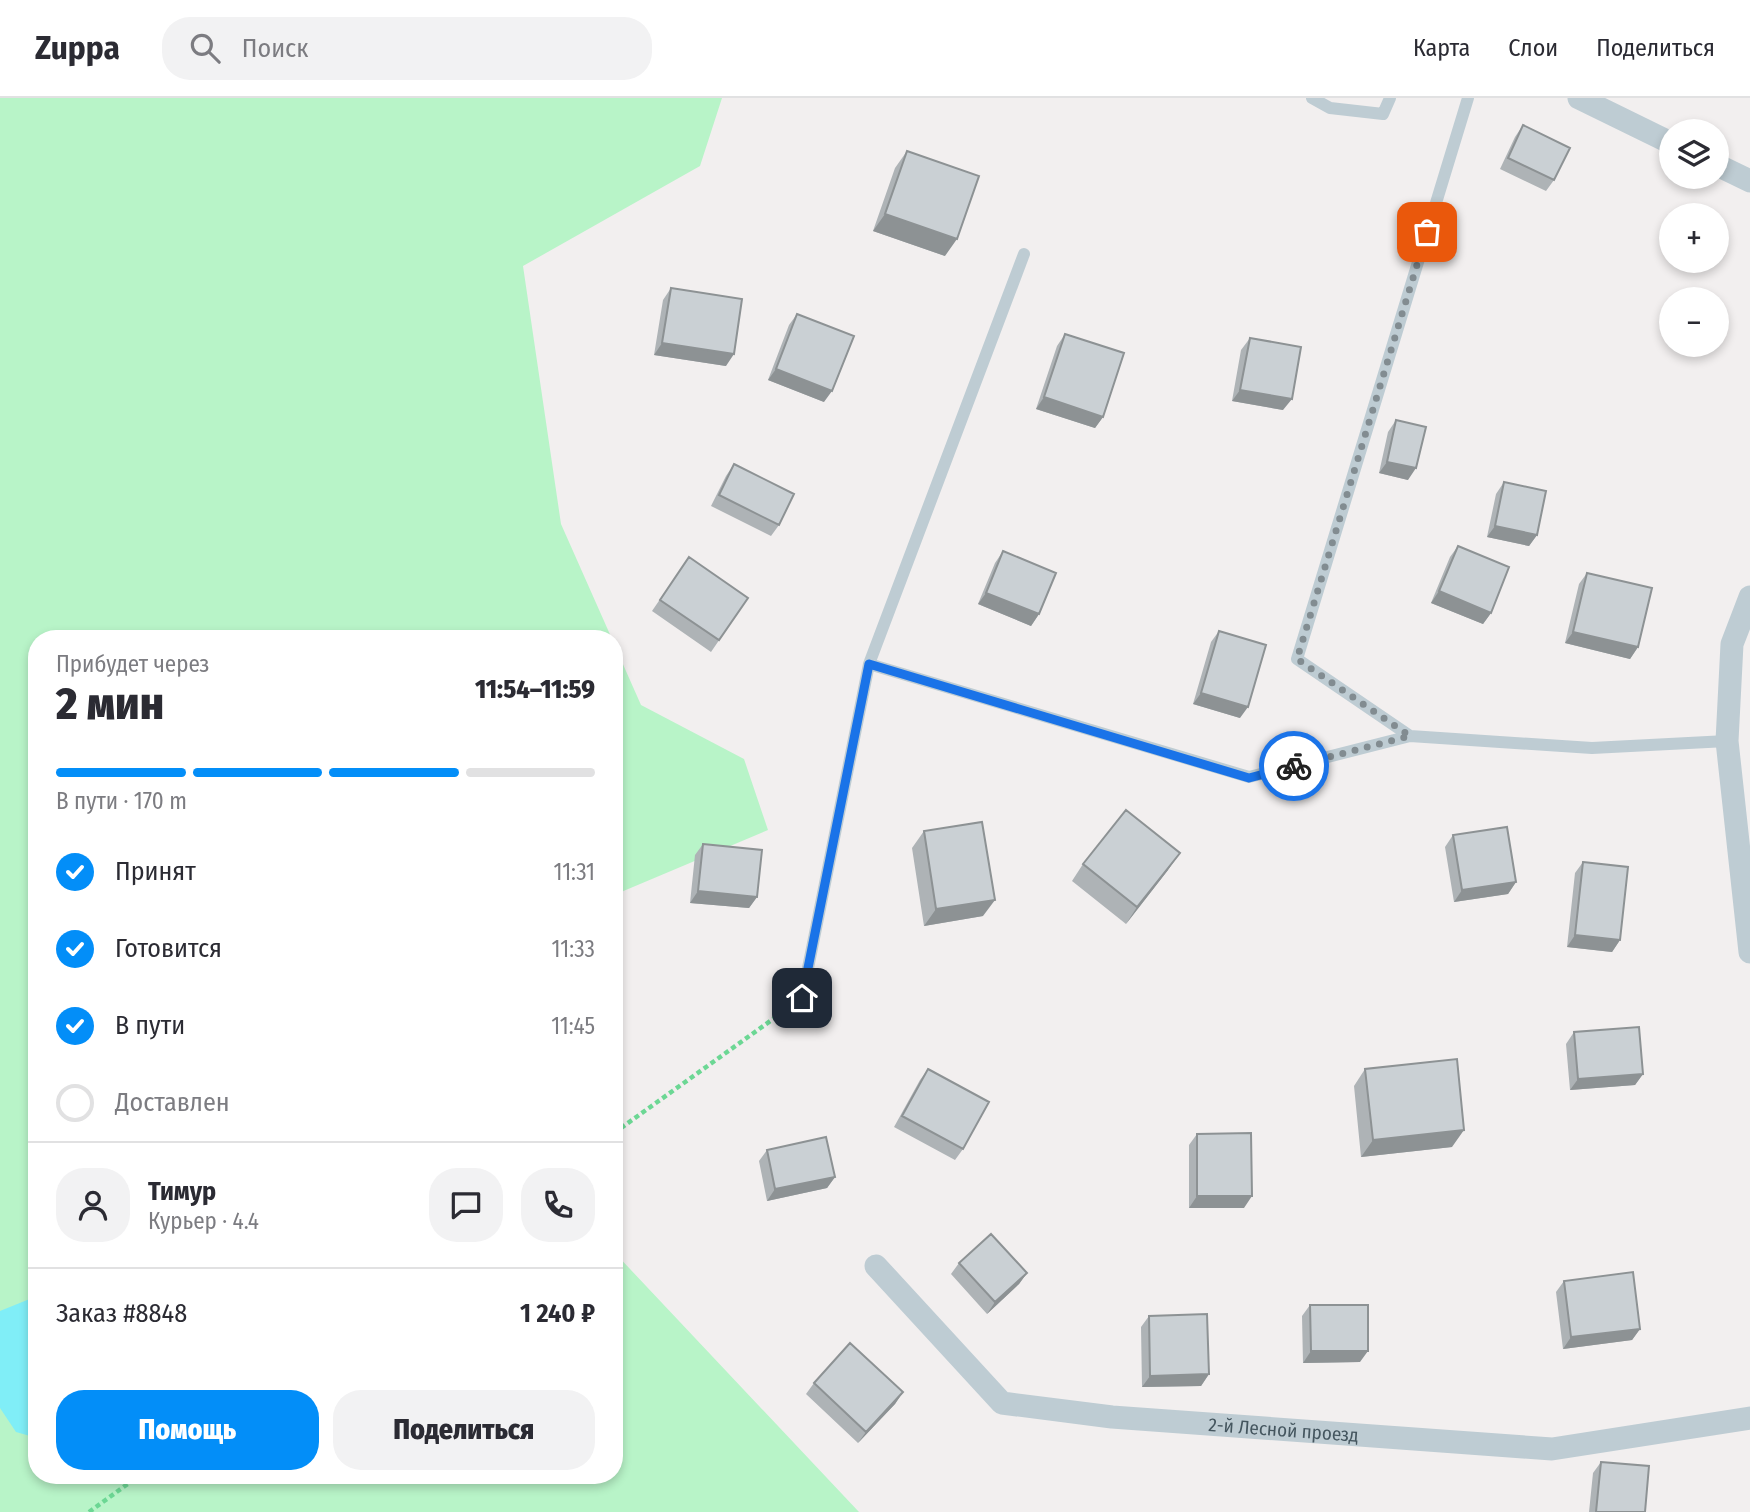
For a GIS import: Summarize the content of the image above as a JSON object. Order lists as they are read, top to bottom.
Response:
{
  "streets": {
    "street": ["2-й Лесной проезд"]
  },
  "page": {
    "header": "Zuppa",
    "search": "Поиск",
    "nav": ["Карта", "Слои", "Поделиться"],
    "map_buttons": ["+", "−"],
    "heading": ["2 мин", "Прибудет через", "11:54–11:59"],
    "panel": [
      "Тимур",
      "Курьер · 4.4",
      "Заказ #8848",
      "1 240 ₽"
    ],
    "bar": "В пути · 170 m",
    "list": [
      ["Принят", "11:31"],
      ["Готовится", "11:33"],
      ["В пути", "11:45"],
      "Доставлен"
    ],
    "buttons": ["Помощь", "Поделиться"]
  }
}
